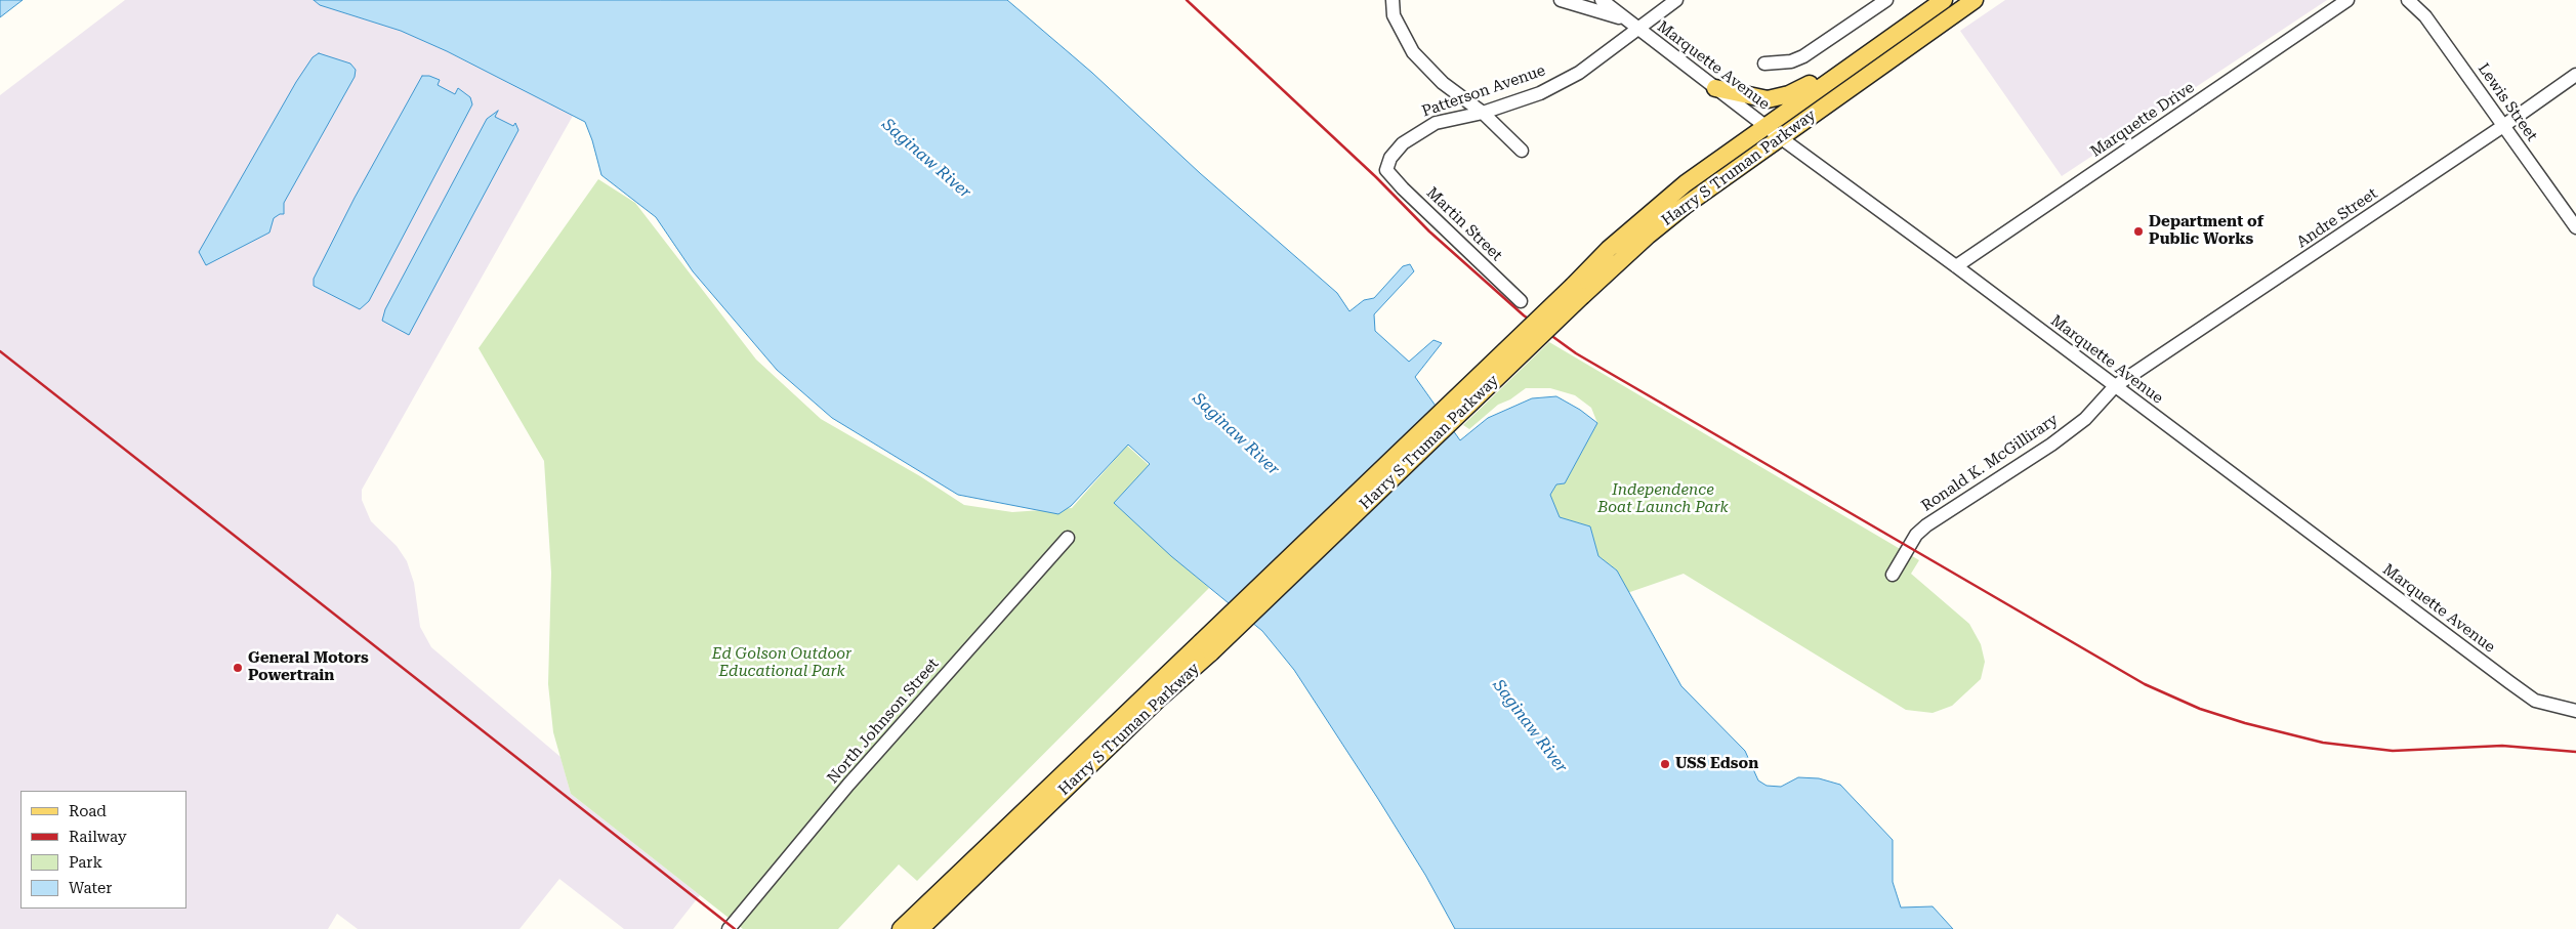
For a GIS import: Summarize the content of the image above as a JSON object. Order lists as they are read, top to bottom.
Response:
{
  "streets": {
    "main road": ["Harry S Truman Parkway"],
    "street": [
      "Marquette Avenue",
      "Patterson Avenue",
      "Lewis Street",
      "Marquette Drive",
      "Andre Street",
      "Martin Street",
      "Ronald K. McGillirary",
      "North Johnson Street"
    ]
  },
  "crossings": [
    ["Marquette Avenue", "Patterson Avenue"],
    ["Marquette Avenue", "Marquette Drive"],
    ["Marquette Avenue", "Harry S Truman Parkway"],
    ["Marquette Avenue", "Andre Street"],
    ["Marquette Avenue", "Ronald K. McGillirary"],
    ["Patterson Avenue", "Martin Street"],
    ["Lewis Street", "Andre Street"],
    ["Andre Street", "Ronald K. McGillirary"]
  ],
  "water": ["Saginaw River"],
  "parks": ["Independence Boat Launch Park", "Ed Golson Outdoor Educational Park"],
  "places": ["Department of Public Works", "General Motors Powertrain", "USS Edson"],
  "legend": [
    "Road",
    "Railway",
    "Park",
    "Water"
  ]
}
